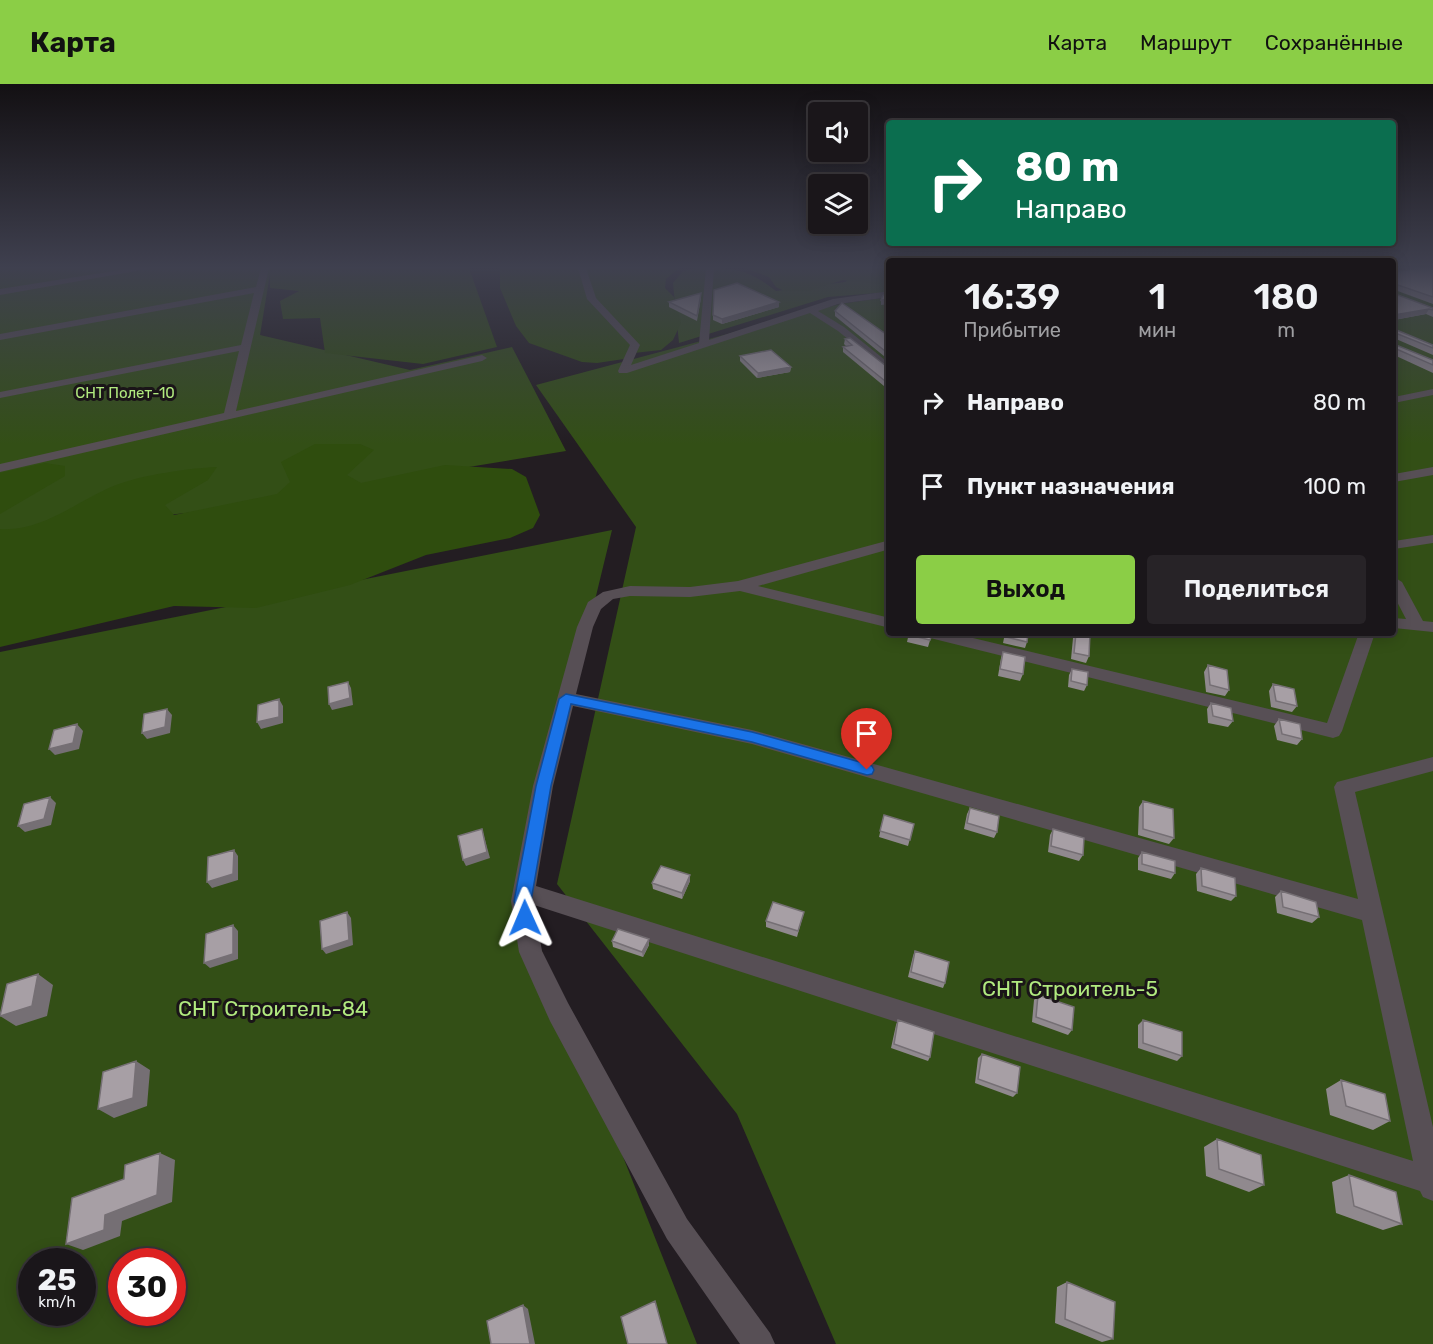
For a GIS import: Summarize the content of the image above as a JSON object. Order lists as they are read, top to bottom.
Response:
{
  "parks": ["СНТ Полет-10", "СНТ Строитель-5", "СНТ Строитель-84"],
  "page": {
    "header": "Карта",
    "nav": ["Карта", "Маршрут", "Сохранённые"],
    "turn": ["80 m", "Направо"],
    "eta": [
      "16:39",
      "Прибытие",
      "1",
      "мин",
      "180",
      "m"
    ],
    "list": [
      {
        "name": "Направо",
        "value": "80 m"
      },
      {
        "name": "Пункт назначения",
        "value": "100 m"
      }
    ],
    "buttons": ["Выход", "Поделиться"],
    "speed": "25 km/h",
    "limit": "30"
  }
}
